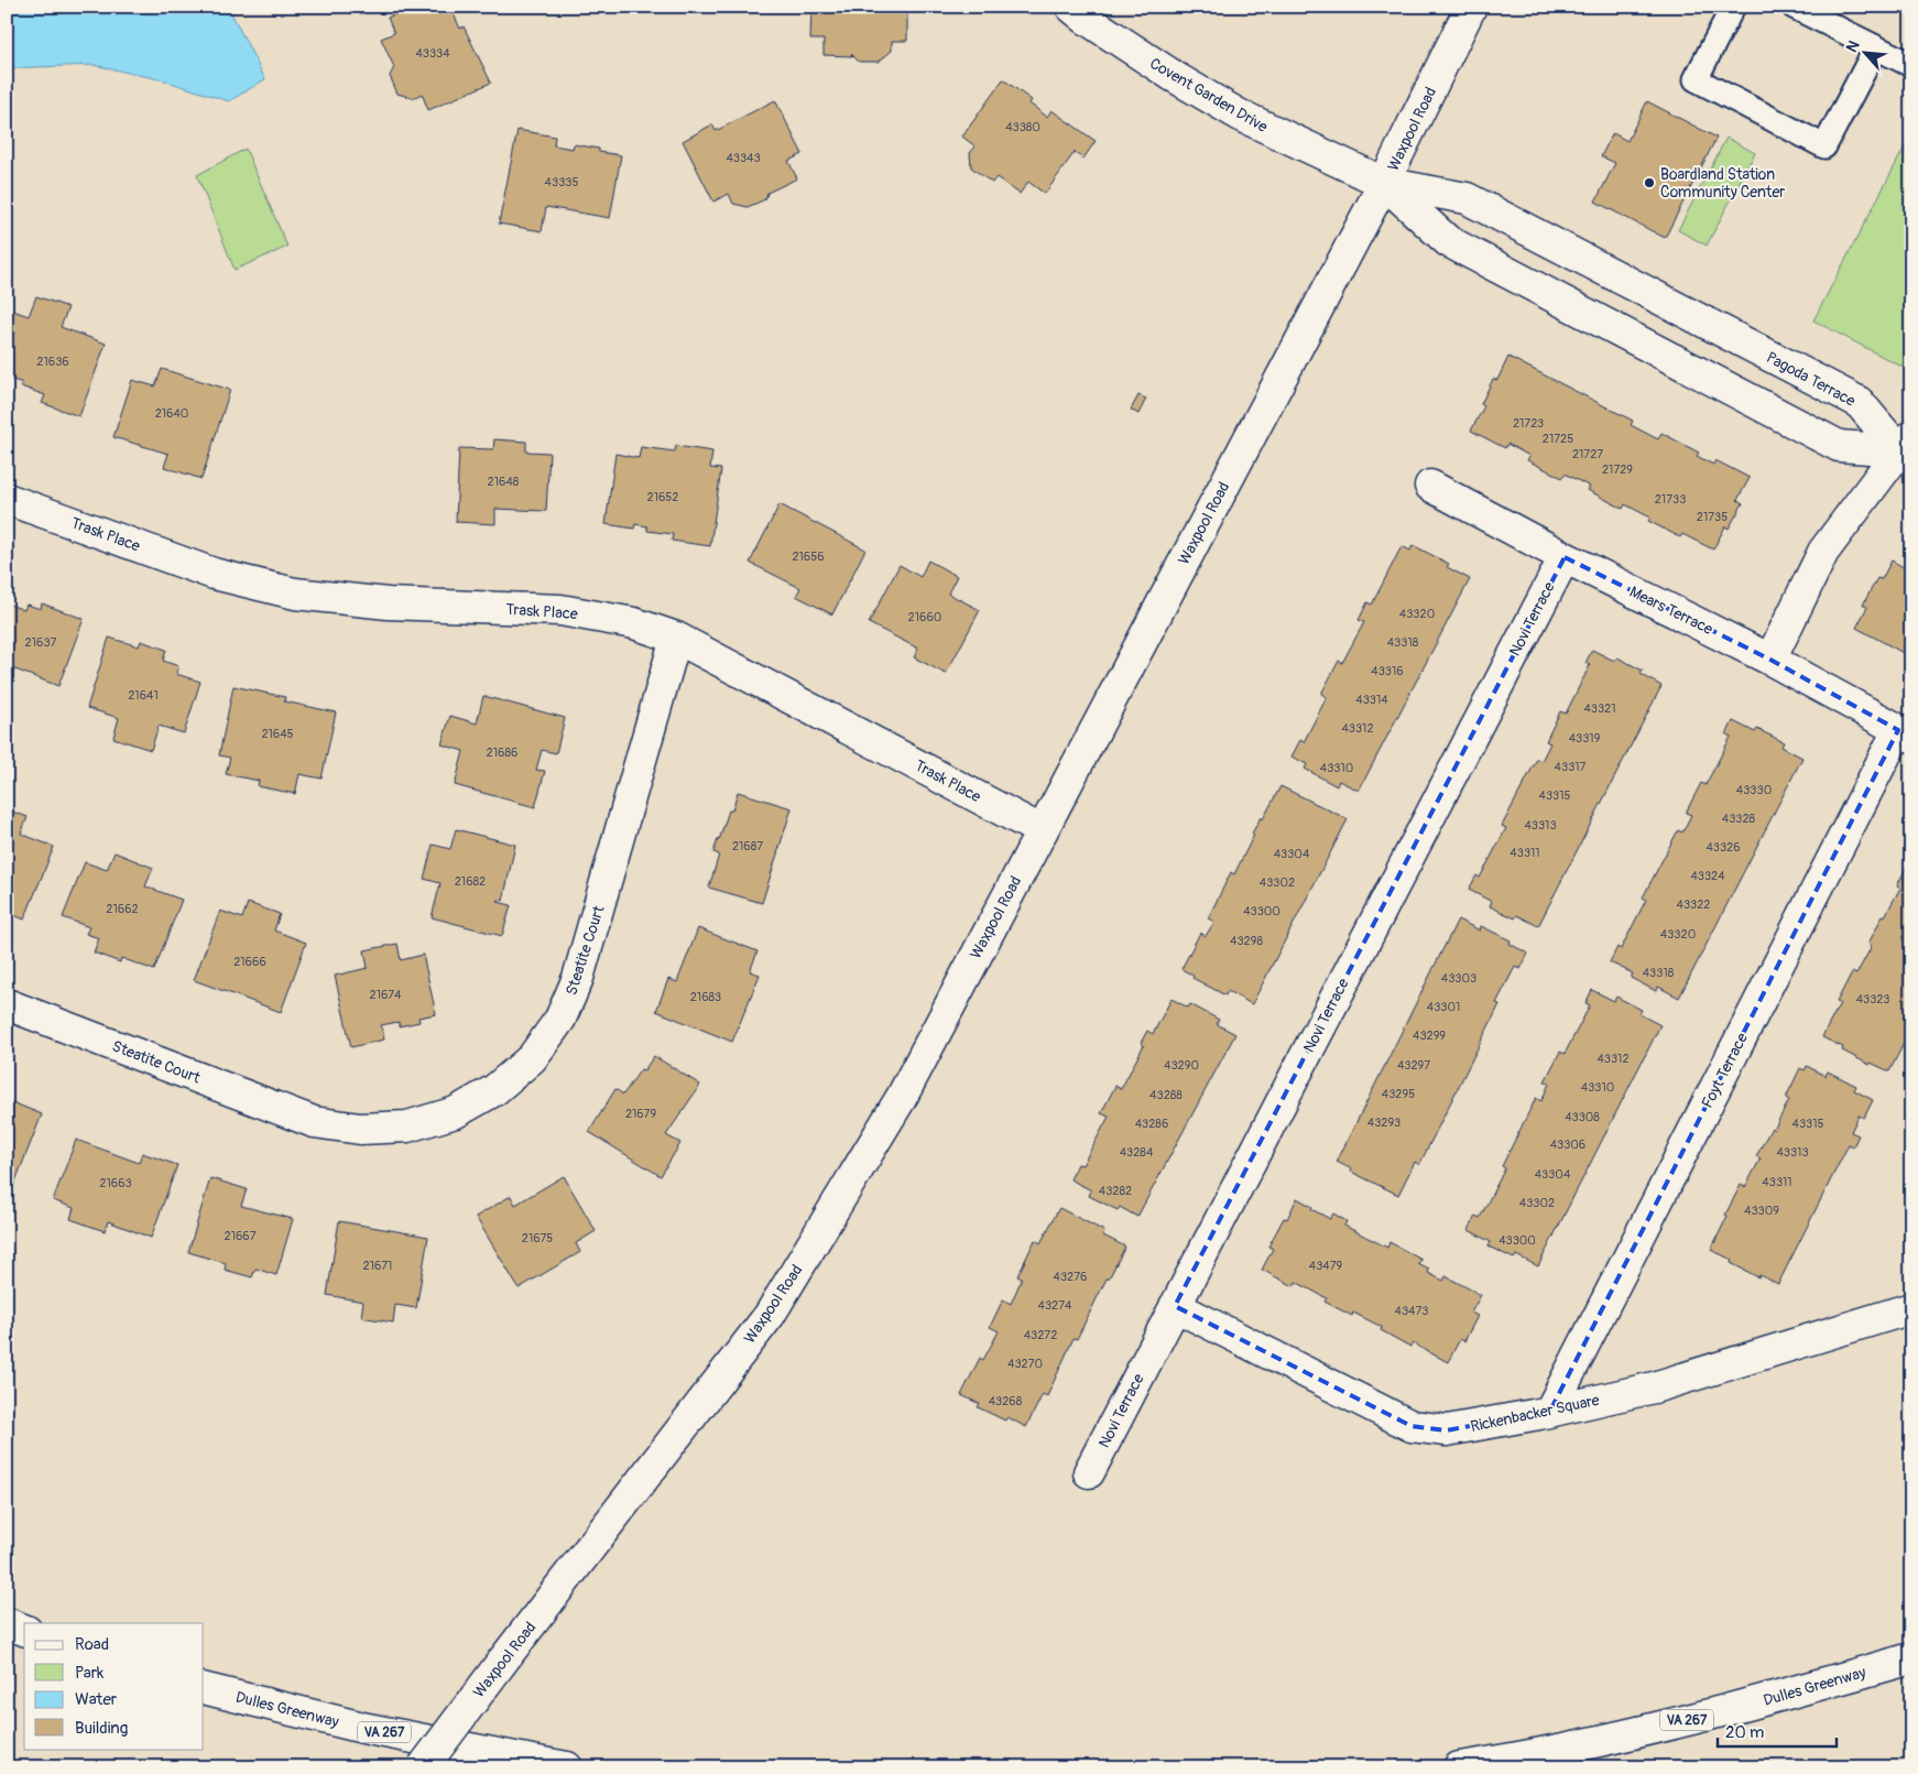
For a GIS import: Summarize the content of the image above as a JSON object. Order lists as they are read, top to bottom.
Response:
{
  "streets": {
    "main road": [
      "Covent Garden Drive",
      "Waxpool Road",
      "Pagoda Terrace",
      "Trask Place",
      "Mears Terrace",
      "Novi Terrace",
      "Steatite Court",
      "Foyt Terrace",
      "Rickenbacker Square",
      "Dulles Greenway",
      "VA 267"
    ]
  },
  "crossings": [
    ["Covent Garden Drive", "Waxpool Road"],
    ["Covent Garden Drive", "Pagoda Terrace"],
    ["Waxpool Road", "Pagoda Terrace"],
    ["Waxpool Road", "Trask Place"],
    ["Trask Place", "Steatite Court"],
    ["Mears Terrace", "Novi Terrace"],
    ["Mears Terrace", "Foyt Terrace"],
    ["Novi Terrace", "Rickenbacker Square"],
    ["Foyt Terrace", "Rickenbacker Square"]
  ],
  "places": ["Boardland Station Community Center"],
  "house_numbers": [
    "43334",
    "43380",
    "43343",
    "43335",
    "21636",
    "21640",
    "21723",
    "21725",
    "21727",
    "21729",
    "21648",
    "21652",
    "21733",
    "21735",
    "21656",
    "43320",
    "21660",
    "21637",
    "43318",
    "43316",
    "21641",
    "43314",
    "43321",
    "43312",
    "21645",
    "43319",
    "21686",
    "43317",
    "43310",
    "43330",
    "43315",
    "43328",
    "43313",
    "21687",
    "43326",
    "43311",
    "43304",
    "43324",
    "21682",
    "43302",
    "43322",
    "21662",
    "43300",
    "43320",
    "43298",
    "21666",
    "43318",
    "43303",
    "21674",
    "21683",
    "43323",
    "43301",
    "43299",
    "43312",
    "43290",
    "43297",
    "43310",
    "43295",
    "43288",
    "21679",
    "43308",
    "43293",
    "43286",
    "43315",
    "43306",
    "43284",
    "43313",
    "43304",
    "43311",
    "21663",
    "43282",
    "43302",
    "43309",
    "21667",
    "21675",
    "43300",
    "21671",
    "43479",
    "43276",
    "43274",
    "43473",
    "43272",
    "43270",
    "43268"
  ],
  "legend": [
    "Road",
    "Park",
    "Water",
    "Building"
  ],
  "scale_bar": "20 m",
  "north": "top left"
}
